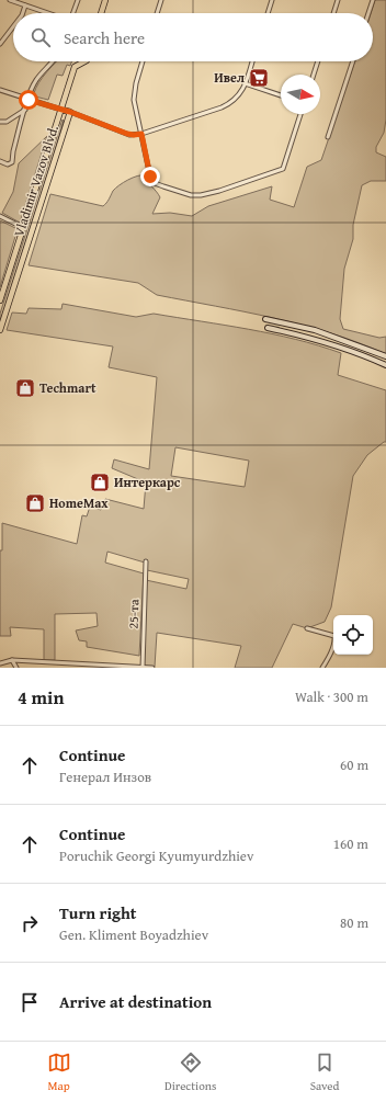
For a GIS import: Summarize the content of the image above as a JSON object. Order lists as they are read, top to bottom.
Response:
{
  "streets": {
    "main road": ["Vladimir Vazov Blvd."],
    "street": ["25-та"]
  },
  "places": {
    "supermarket": ["Ивел"],
    "shop": ["Techmart", "Интеркарс", "HomeMax"]
  },
  "north": "right",
  "page": {
    "search": "Search here",
    "heading": ["4 min", "Walk · 300 m"],
    "list": [
      ["Continue", "Генерал Инзов", "60 m"],
      ["Continue", "Poruchik Georgi Kyumyurdzhiev", "160 m"],
      ["Turn right", "Gen. Kliment Boyadzhiev", "80 m"],
      "Arrive at destination"
    ],
    "nav": ["Map", "Directions", "Saved"]
  }
}
